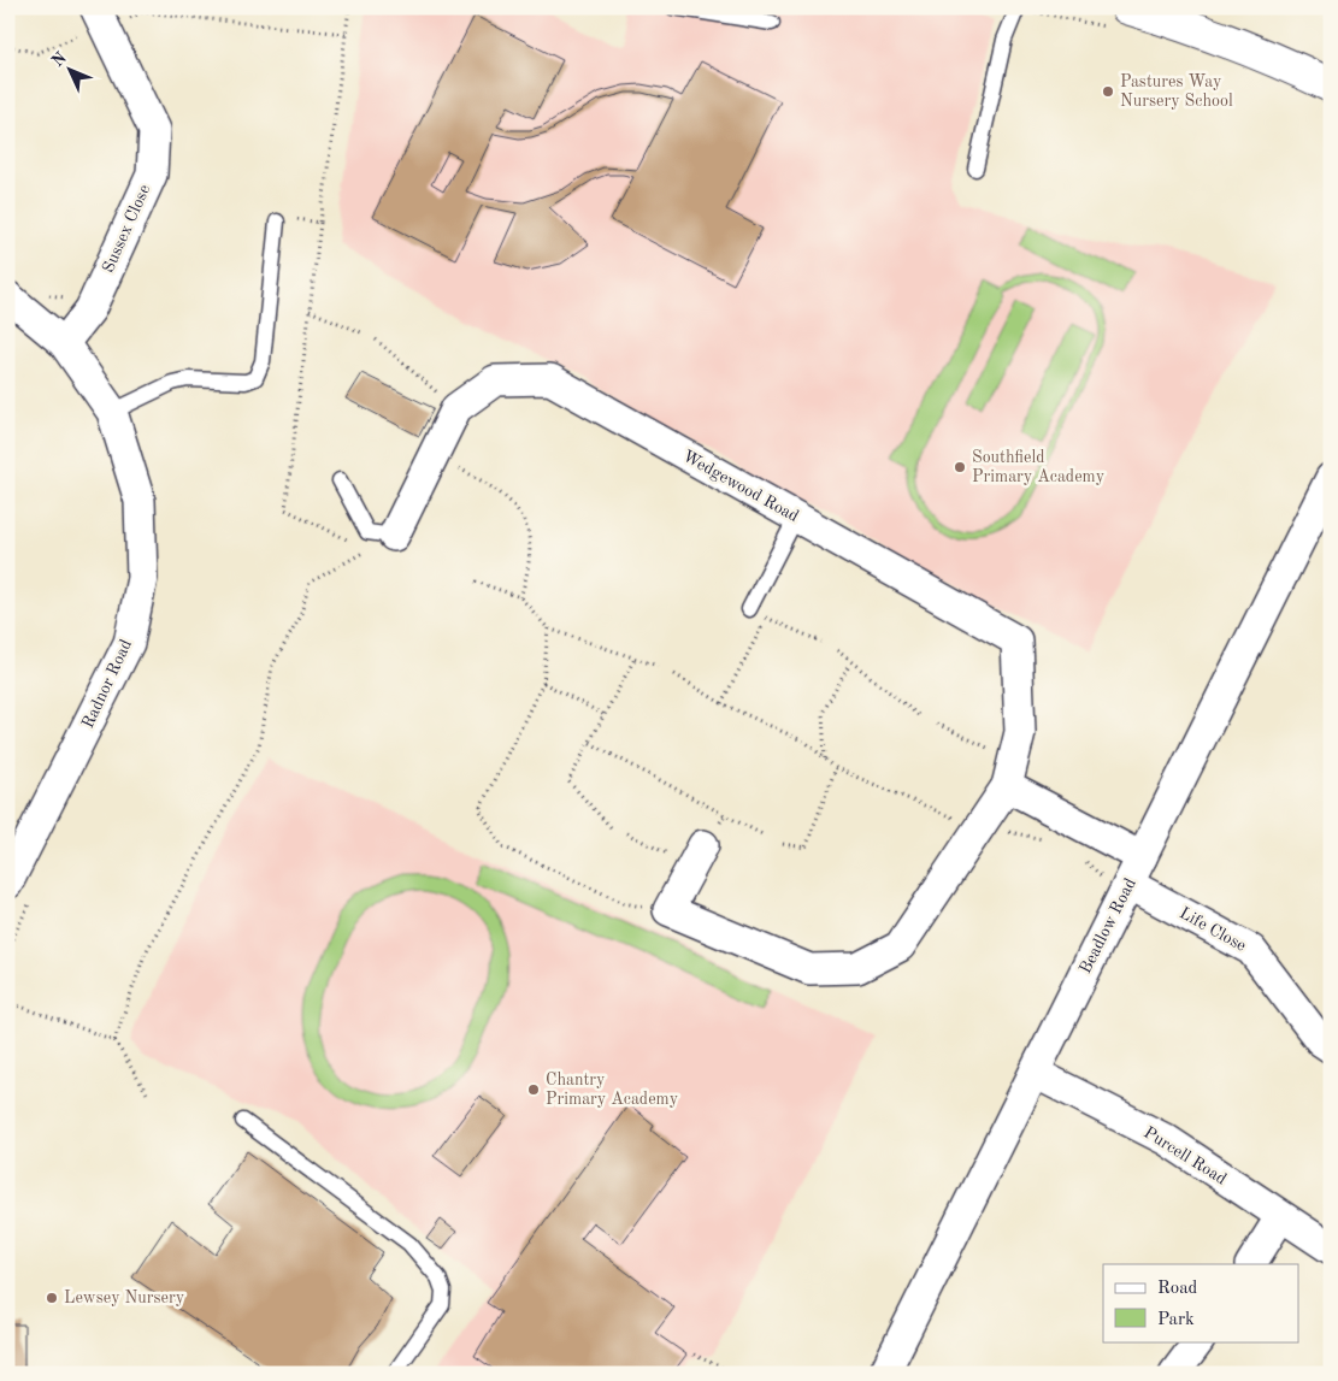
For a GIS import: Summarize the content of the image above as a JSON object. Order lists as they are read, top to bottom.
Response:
{
  "streets": {
    "street": [
      "Sussex Close",
      "Wedgewood Road",
      "Radnor Road",
      "Beadlow Road",
      "Life Close",
      "Purcell Road"
    ]
  },
  "crossings": [
    ["Sussex Close", "Radnor Road"],
    ["Beadlow Road", "Life Close"],
    ["Beadlow Road", "Purcell Road"]
  ],
  "places": [
    "Pastures Way Nursery School",
    "Southfield Primary Academy",
    "Chantry Primary Academy",
    "Lewsey Nursery"
  ],
  "legend": ["Road", "Park"],
  "north": "top left"
}
